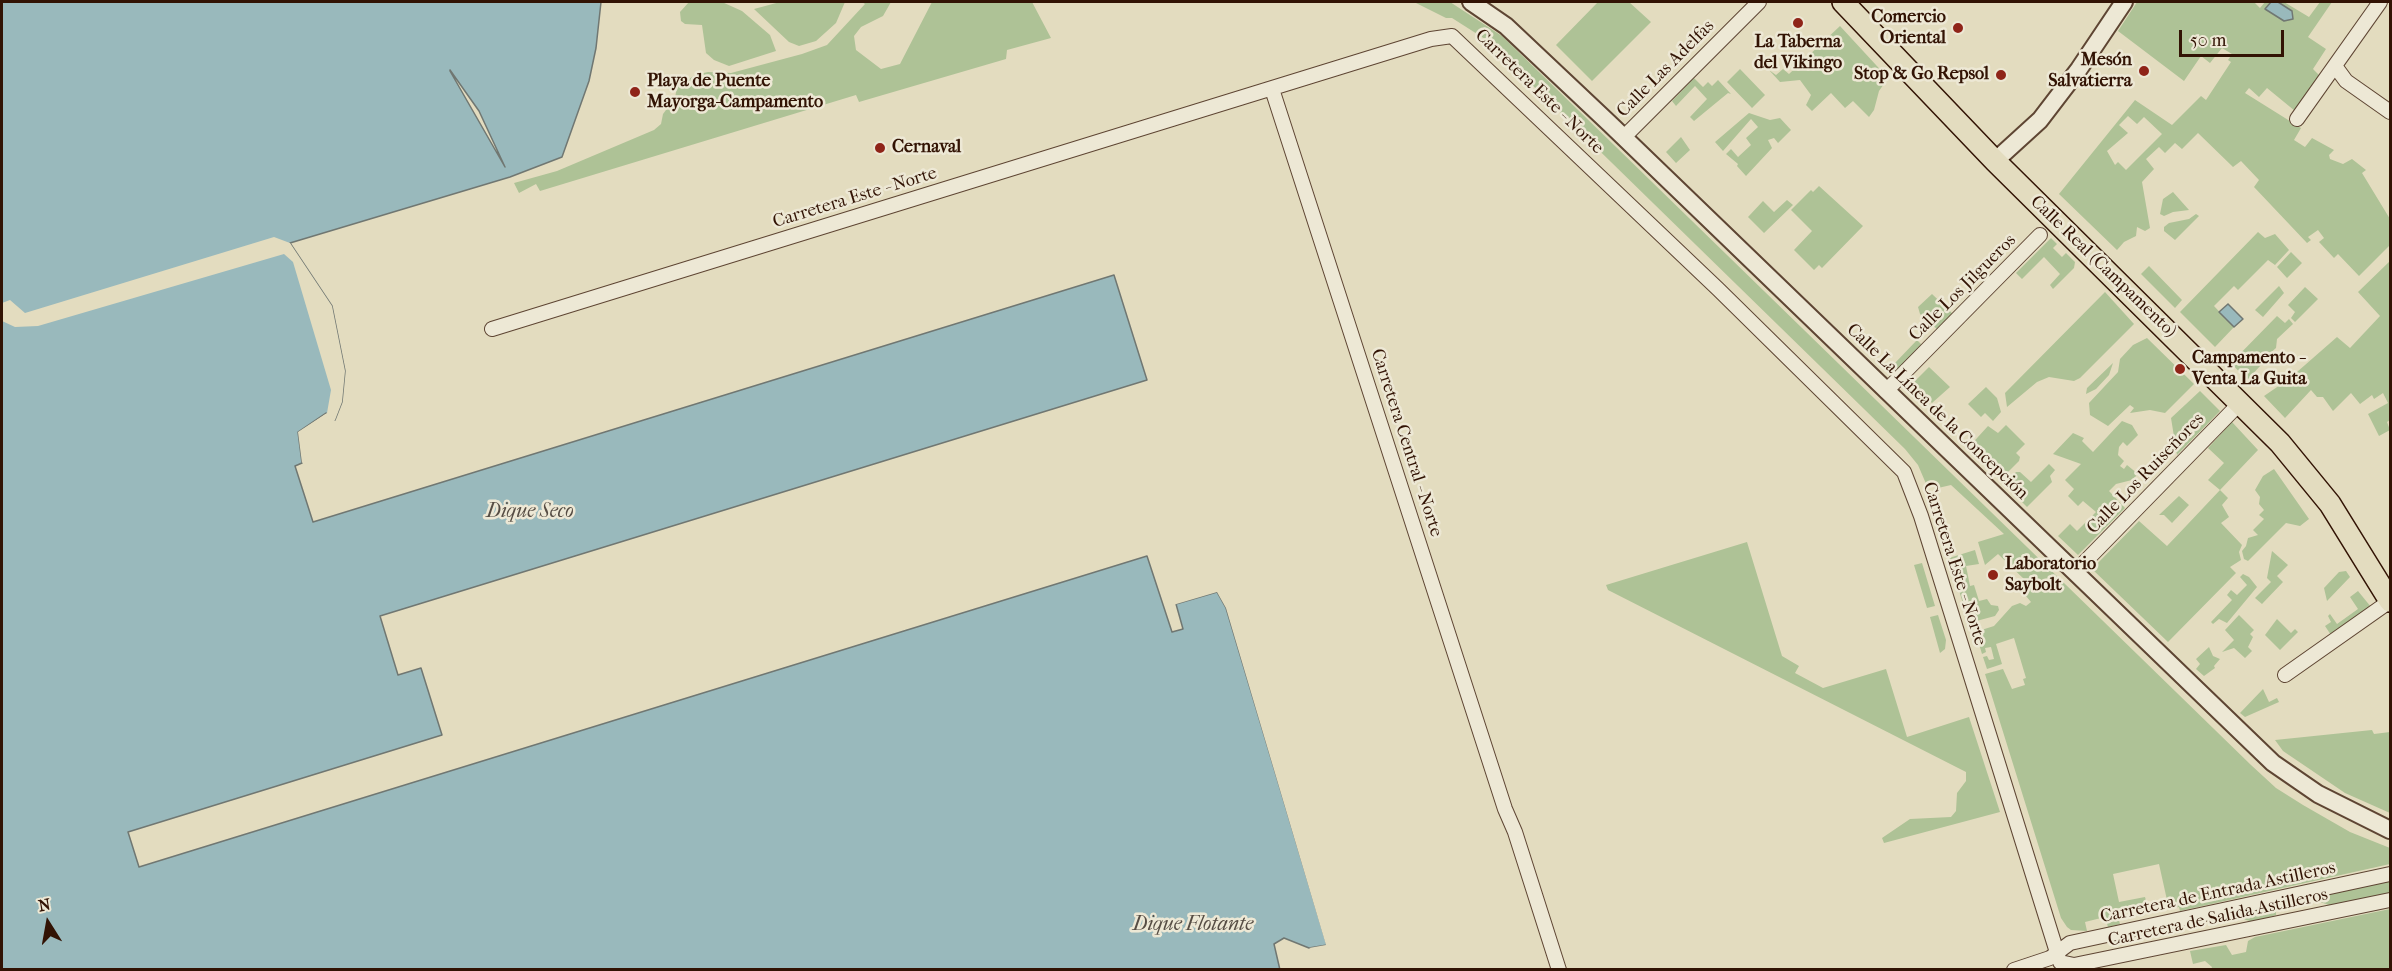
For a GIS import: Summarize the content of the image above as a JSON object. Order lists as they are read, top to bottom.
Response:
{
  "streets": {
    "highway": ["Calle Real (Campamento)"],
    "street": [
      "Calle Las Adelfas",
      "Carretera Este - Norte",
      "Calle Los Jilgueros",
      "Calle La Línea de la Concepción",
      "Carretera Central - Norte",
      "Calle Los Ruiseñores",
      "Carretera de Entrada Astilleros",
      "Carretera de Salida Astilleros"
    ]
  },
  "crossings": [
    ["Calle Las Adelfas", "Calle La Línea de la Concepción"],
    ["Carretera Este - Norte", "Carretera Central - Norte"],
    ["Carretera Este - Norte", "Carretera de Entrada Astilleros"],
    ["Carretera Este - Norte", "Carretera de Salida Astilleros"],
    ["Calle Real (Campamento)", "Calle Los Ruiseñores"],
    ["Calle Los Jilgueros", "Calle La Línea de la Concepción"],
    ["Calle La Línea de la Concepción", "Calle Los Ruiseñores"],
    ["Carretera de Entrada Astilleros", "Carretera de Salida Astilleros"]
  ],
  "water": ["Dique Seco", "Dique Flotante"],
  "places": [
    "La Taberna del Vikingo",
    "Comercio Oriental",
    "Mesón Salvatierra",
    "Stop & Go Repsol",
    "Playa de Puente Mayorga-Campamento",
    "Cernaval",
    "Campamento - Venta La Guita",
    "Laboratorio Saybolt"
  ],
  "scale_bar": "50 m",
  "north": "top"
}
